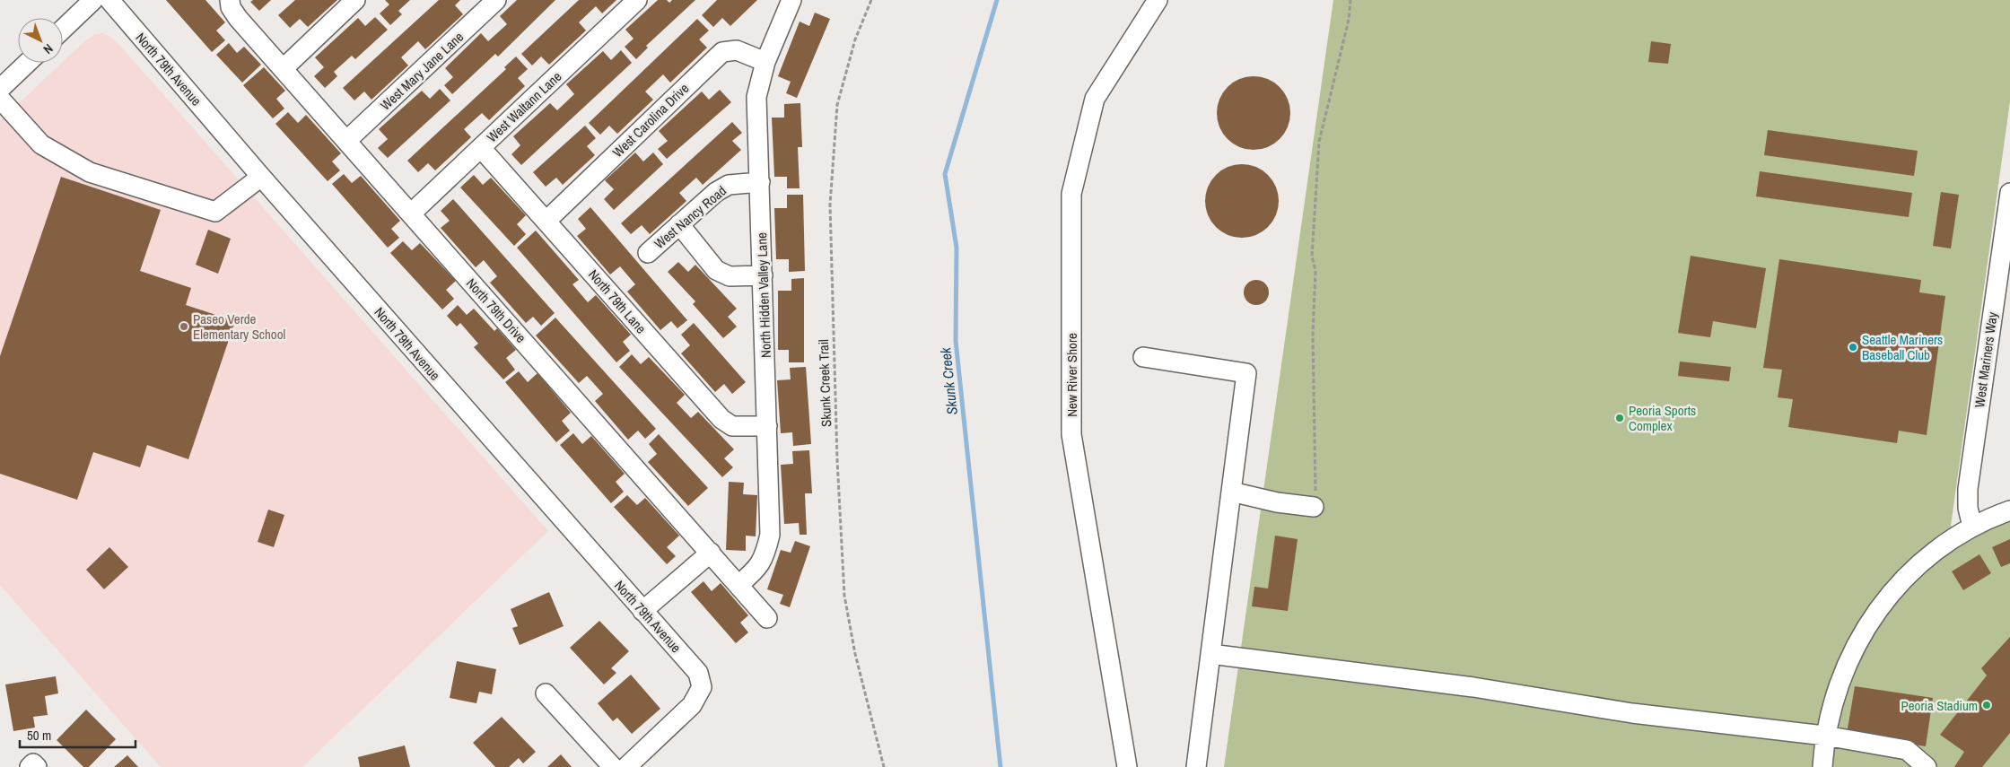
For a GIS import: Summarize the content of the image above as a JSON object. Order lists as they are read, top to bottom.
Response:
{
  "streets": {
    "street": [
      "North 79th Avenue",
      "West Mary Jane Lane",
      "West Waltann Lane",
      "West Carolina Drive",
      "West Nancy Road",
      "North Hidden Valley Lane",
      "North 79th Lane",
      "North 79th Drive",
      "West Mariners Way",
      "New River Shore"
    ],
    "path": ["Skunk Creek Trail"]
  },
  "crossings": [
    ["West Mary Jane Lane", "North 79th Drive"],
    ["West Waltann Lane", "North 79th Lane"],
    ["West Waltann Lane", "North 79th Drive"],
    ["West Carolina Drive", "North Hidden Valley Lane"],
    ["West Carolina Drive", "North 79th Lane"],
    ["West Nancy Road", "North Hidden Valley Lane"],
    ["North Hidden Valley Lane", "North 79th Lane"],
    ["North Hidden Valley Lane", "North 79th Drive"]
  ],
  "water": ["Skunk Creek"],
  "places": [
    "Paseo Verde Elementary School",
    "Seattle Mariners Baseball Club",
    "Peoria Sports Complex",
    "Peoria Stadium"
  ],
  "scale_bar": "50 m",
  "north": "bottom right"
}
